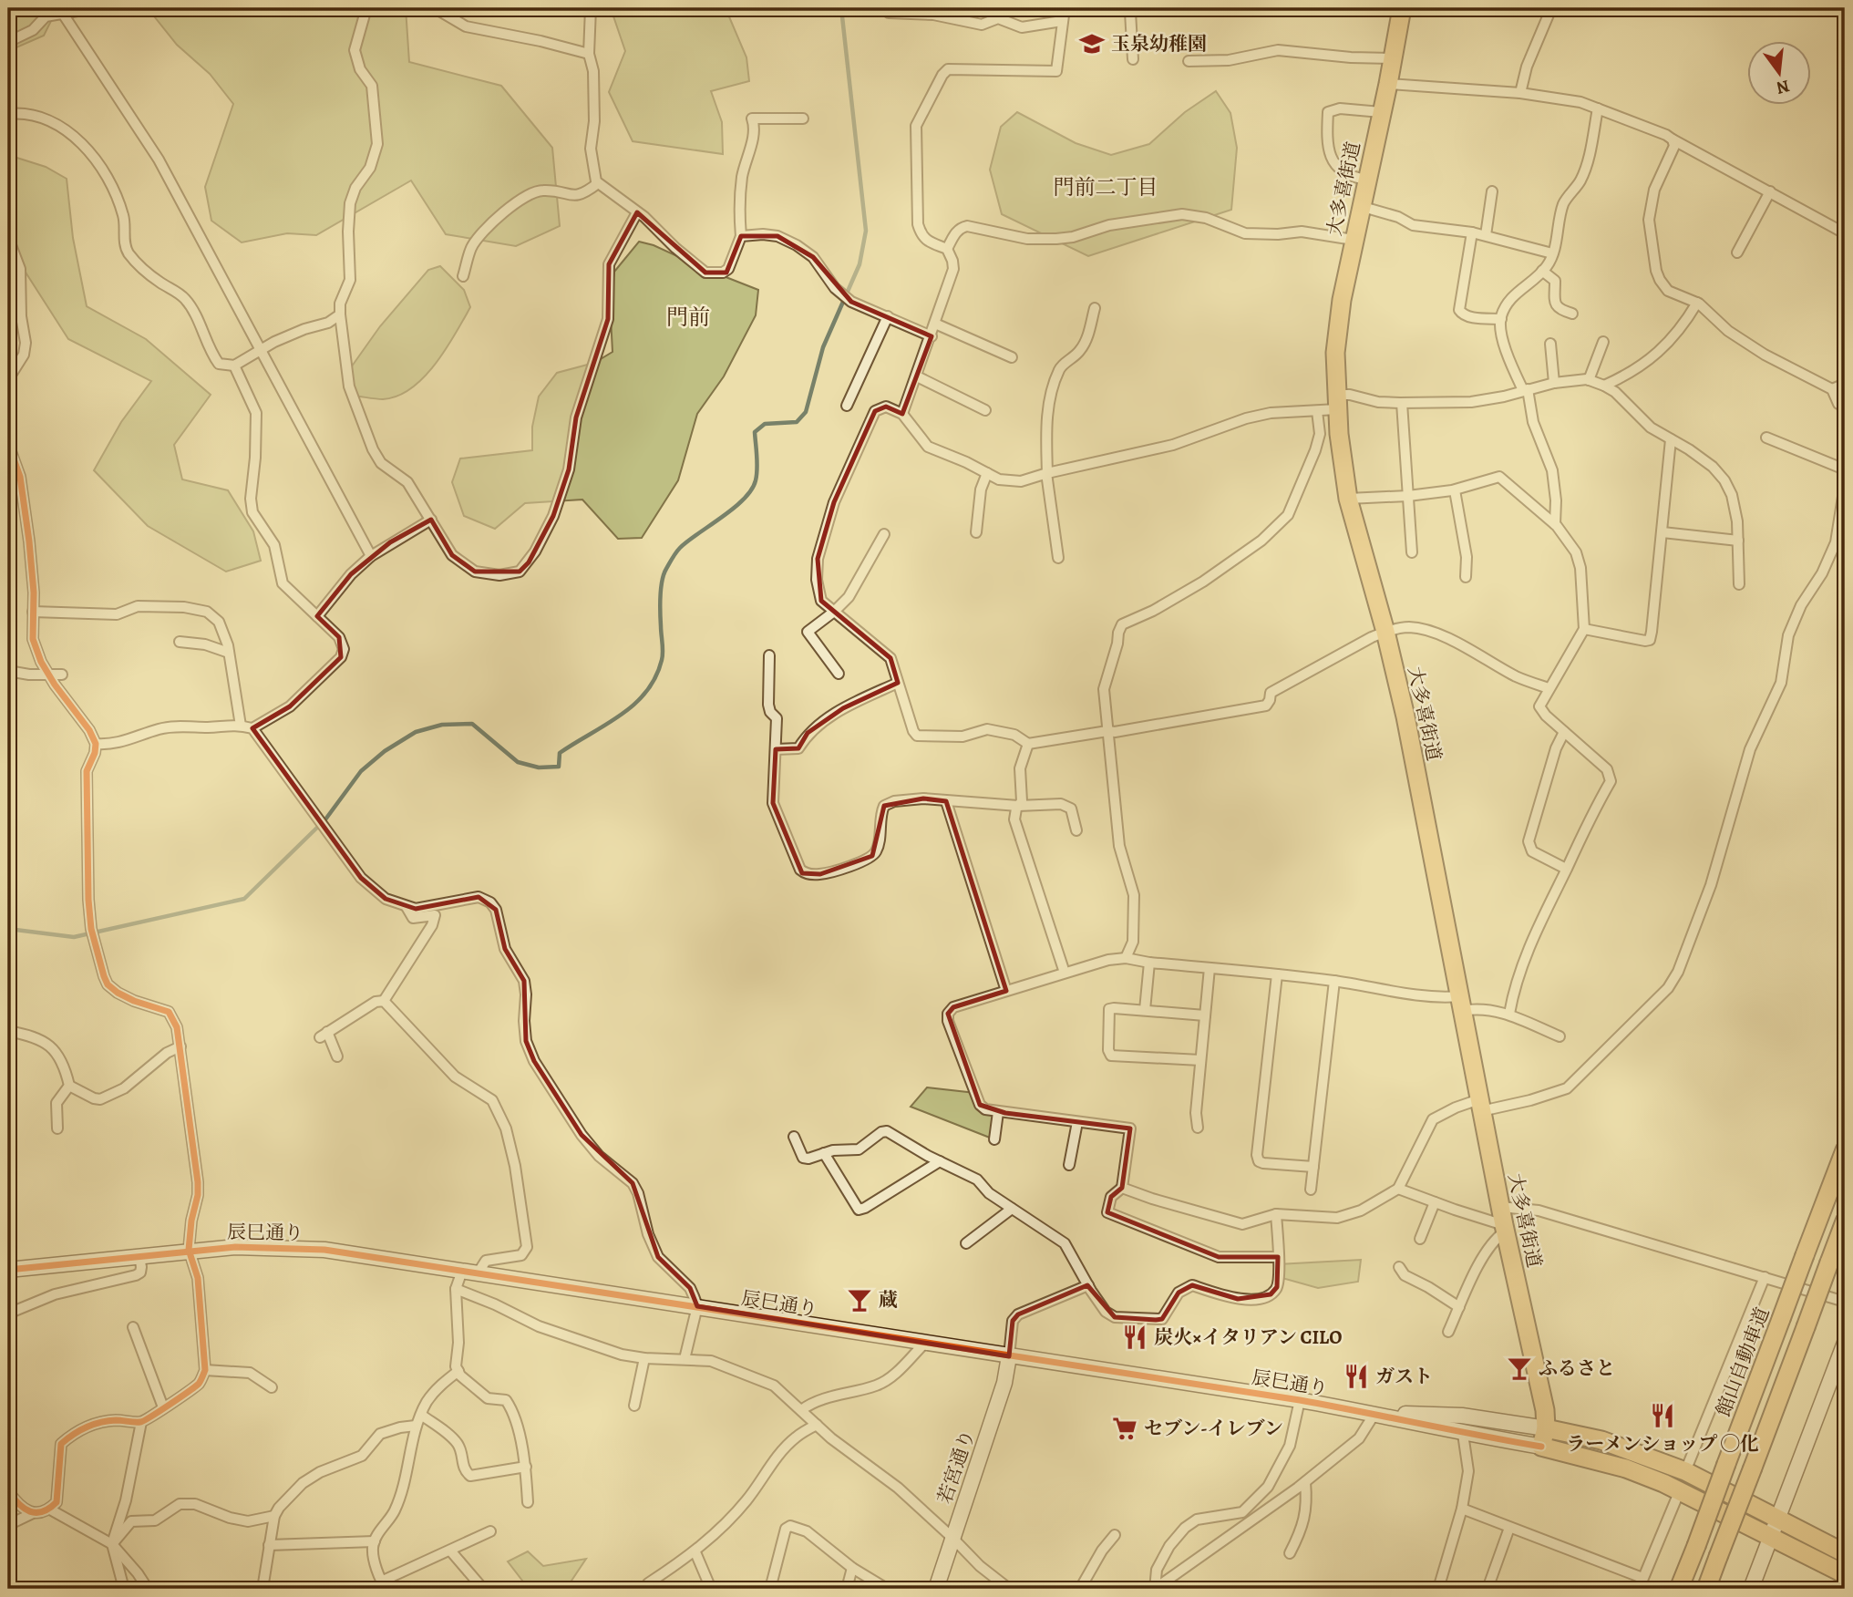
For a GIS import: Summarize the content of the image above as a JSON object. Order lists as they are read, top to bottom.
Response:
{
  "streets": {
    "highway": ["大多喜街道", "館山自動車道"],
    "street": ["辰巳通り", "若宮通り"]
  },
  "crossings": [
    ["大多喜街道", "辰巳通り"],
    ["辰巳通り", "若宮通り"]
  ],
  "districts": ["門前二丁目", "門前"],
  "places": {
    "school or university": ["玉泉幼稚園"],
    "bar": ["蔵", "ふるさと"],
    "restaurant": ["炭火×イタリアン CILO", "ガスト", "ラーメンショップ ◯化"],
    "supermarket": ["セブン-イレブン"]
  },
  "north": "bottom"
}
